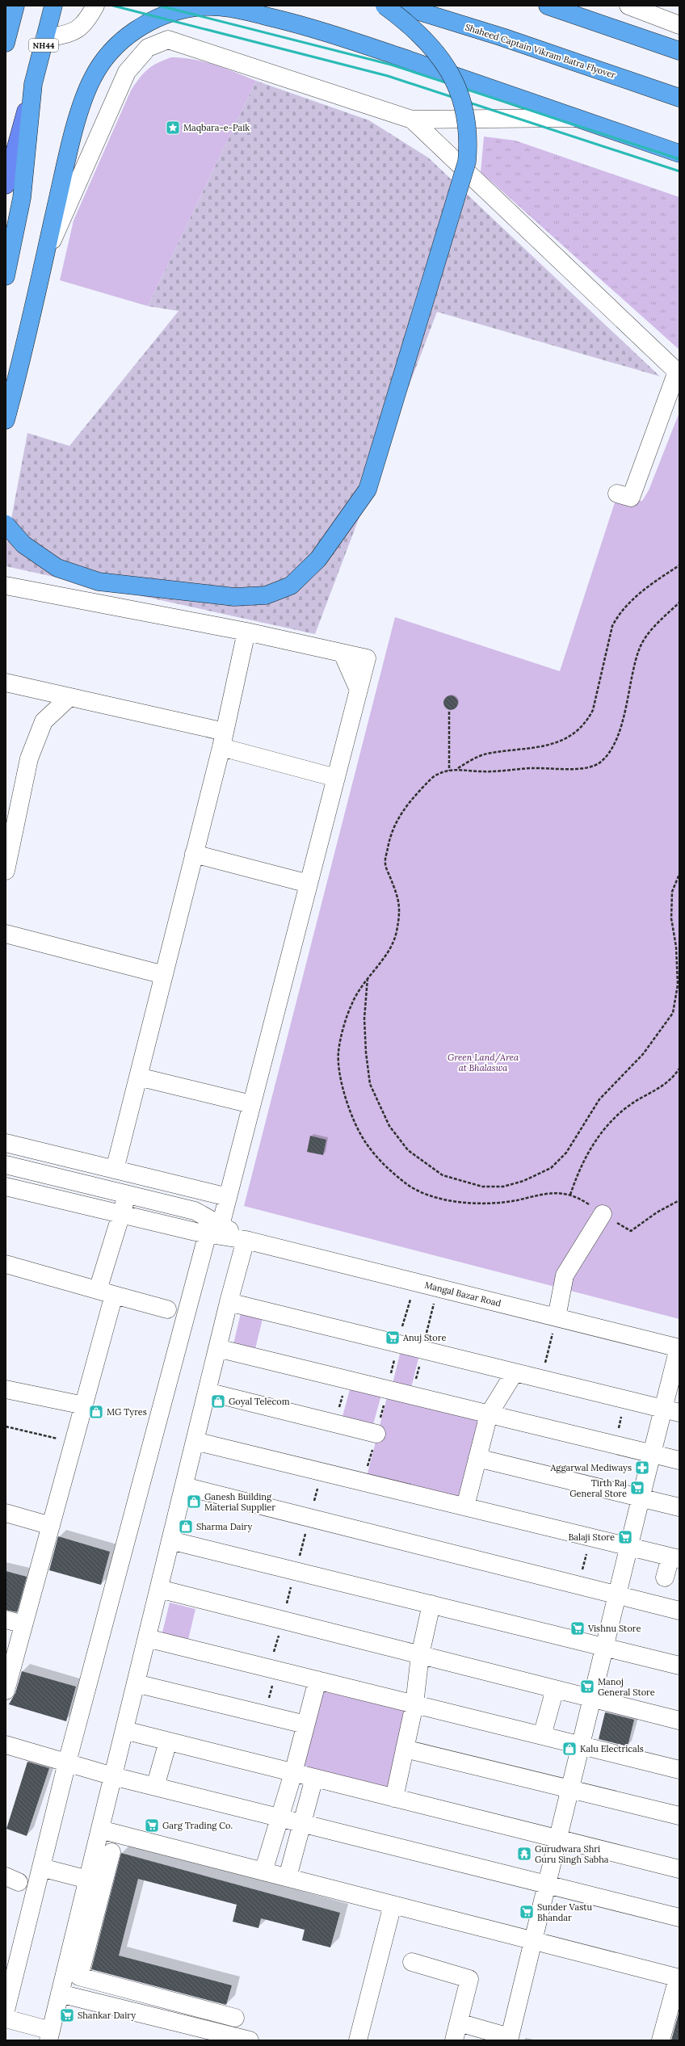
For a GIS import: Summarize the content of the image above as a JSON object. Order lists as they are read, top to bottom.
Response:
{
  "streets": {
    "highway": ["NH44", "Shaheed Captain Vikram Batra Flyover"],
    "street": ["Mangal Bazar Road"]
  },
  "parks": ["Green Land/Area at Bhalaswa"],
  "places": {
    "place": ["Maqbara-e-Paik"],
    "supermarket": [
      "Anuj Store",
      "Tirth Raj General Store",
      "Balaji Store",
      "Vishnu Store",
      "Manoj General Store",
      "Garg Trading Co.",
      "Sunder Vastu Bhandar",
      "Shankar Dairy"
    ],
    "shop": [
      "Goyal Telecom",
      "MG Tyres",
      "Ganesh Building Material Supplier",
      "Sharma Dairy",
      "Kalu Electricals"
    ],
    "pharmacy": ["Aggarwal Mediways"],
    "temple": ["Gurudwara Shri Guru Singh Sabha"]
  }
}
